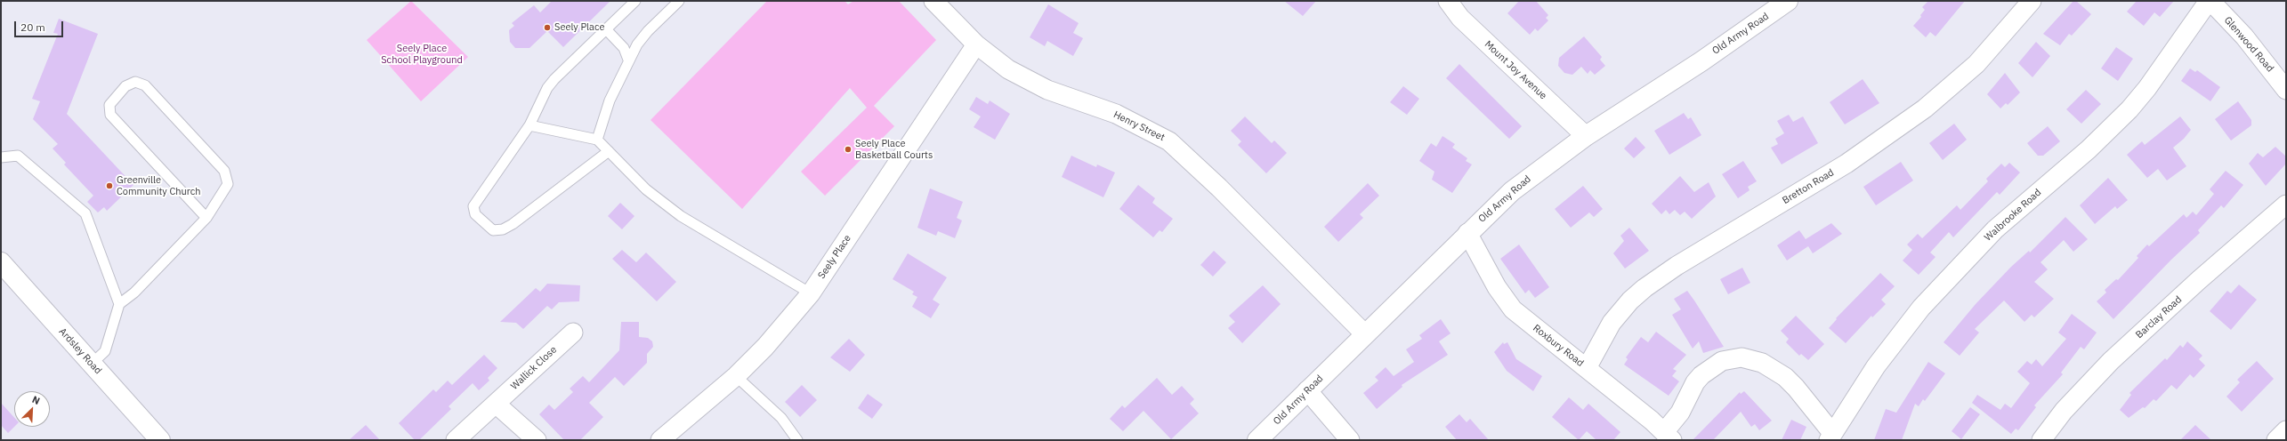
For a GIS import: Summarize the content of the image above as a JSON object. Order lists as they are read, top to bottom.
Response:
{
  "streets": {
    "street": [
      "Old Army Road",
      "Glenwood Road",
      "Mount Joy Avenue",
      "Henry Street",
      "Bretton Road",
      "Walbrooke Road",
      "Seely Place",
      "Barclay Road",
      "Roxbury Road",
      "Ardsley Road",
      "Wallick Close"
    ]
  },
  "crossings": [
    ["Old Army Road", "Mount Joy Avenue"],
    ["Old Army Road", "Henry Street"],
    ["Old Army Road", "Roxbury Road"],
    ["Glenwood Road", "Walbrooke Road"],
    ["Henry Street", "Seely Place"],
    ["Bretton Road", "Roxbury Road"]
  ],
  "parks": ["Seely Place School Playground"],
  "places": ["Seely Place", "Seely Place Basketball Courts", "Greenville Community Church"],
  "scale_bar": "20 m",
  "north": "top right"
}
